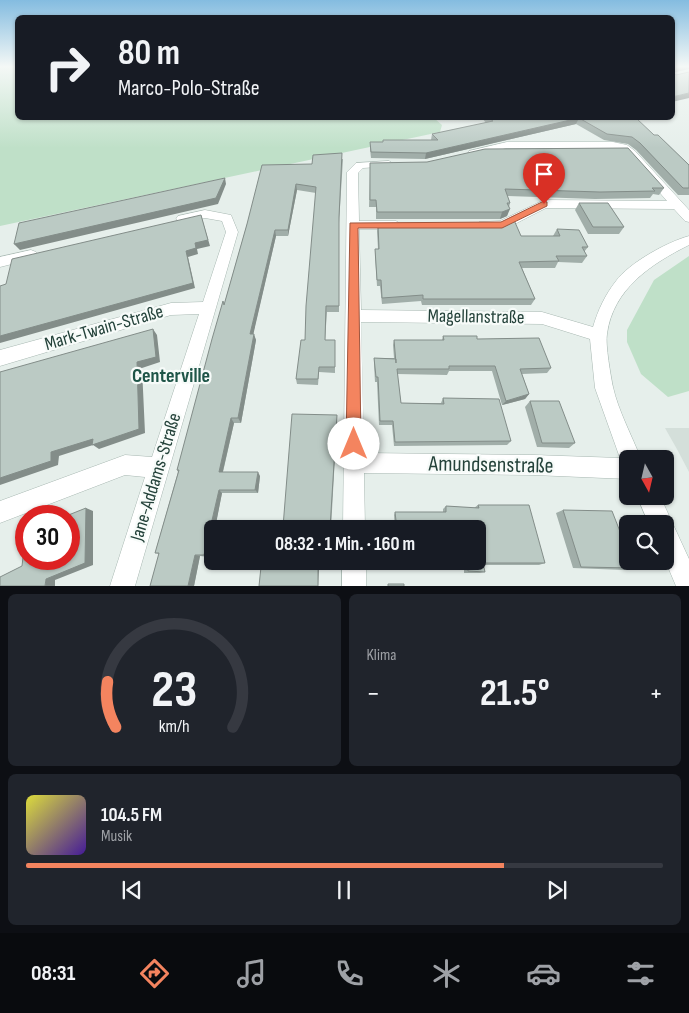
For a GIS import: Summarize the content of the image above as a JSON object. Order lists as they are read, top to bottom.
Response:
{
  "streets": {
    "street": [
      "Magellanstraße",
      "Mark-Twain-Straße",
      "Amundsenstraße",
      "Jane-Addams-Straße"
    ]
  },
  "crossings": [
    ["Mark-Twain-Straße", "Jane-Addams-Straße"]
  ],
  "districts": ["Centerville"],
  "north": "bottom",
  "page": {
    "turn": ["80 m", "Marco-Polo-Straße"],
    "limit": "30",
    "trip": "08:32 · 1 Min. · 160 m",
    "tile": "Klima",
    "heat": ["−", "21.5°", "+"],
    "song": ["104.5 FM", "Musik"],
    "tabs": "08:31",
    "gauge": ["23", "km/h"]
  }
}
